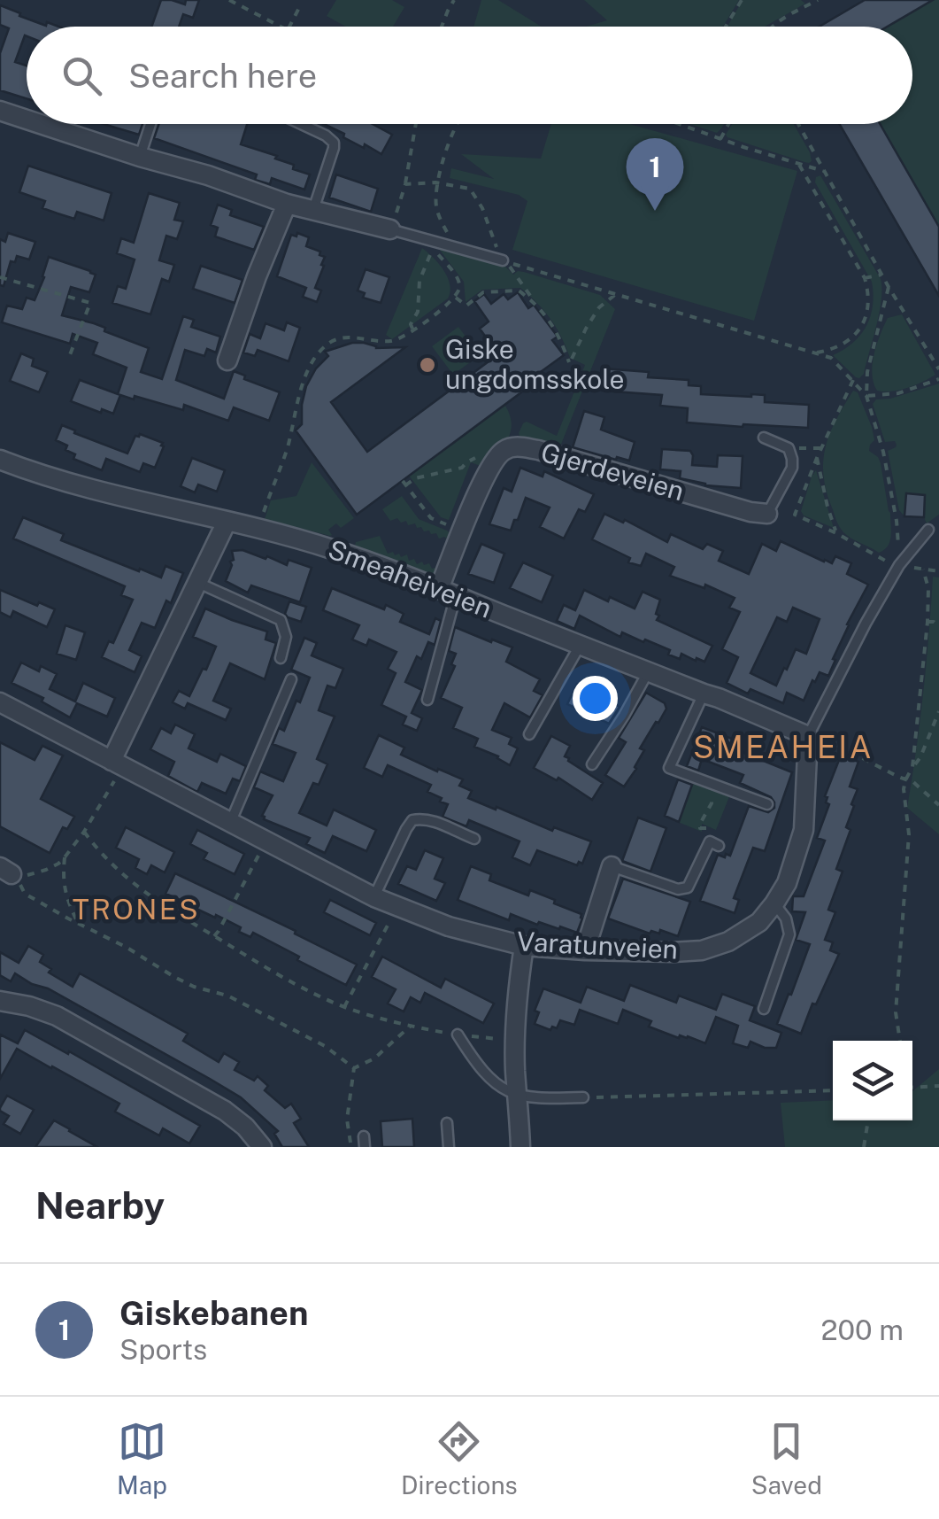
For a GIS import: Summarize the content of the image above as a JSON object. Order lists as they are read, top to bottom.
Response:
{
  "streets": {
    "street": ["Gjerdeveien", "Smeaheiveien", "Varatunveien"]
  },
  "crossings": [
    ["Smeaheiveien", "Varatunveien"]
  ],
  "districts": ["SMEAHEIA", "TRONES"],
  "places": ["Giske ungdomsskole"],
  "page": {
    "search": "Search here",
    "pins": "1",
    "heading": "Nearby",
    "list": [
      {
        "mark": "1",
        "name": "Giskebanen",
        "note": "Sports",
        "value": "200 m"
      }
    ],
    "nav": ["Map", "Directions", "Saved"]
  }
}
